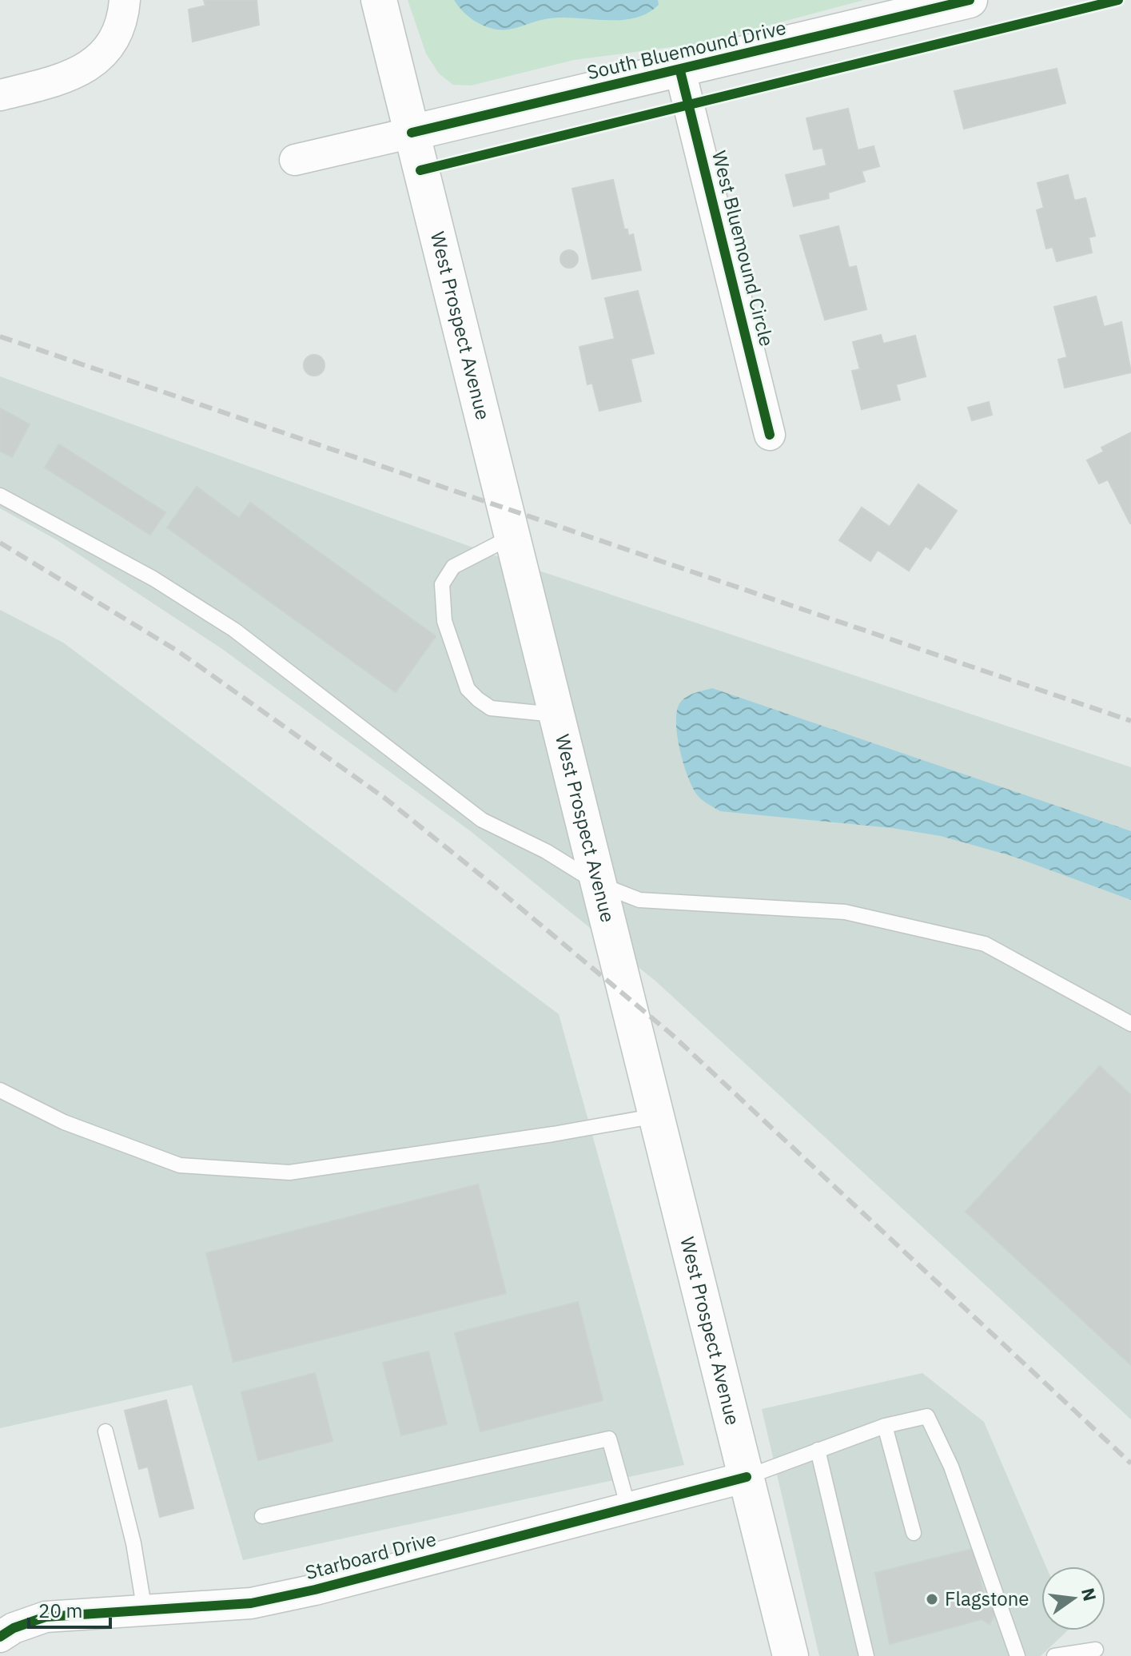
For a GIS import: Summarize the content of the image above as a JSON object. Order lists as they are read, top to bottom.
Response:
{
  "streets": {
    "main road": ["South Bluemound Drive", "West Prospect Avenue"],
    "street": ["West Bluemound Circle", "Starboard Drive"]
  },
  "crossings": [
    ["South Bluemound Drive", "West Bluemound Circle"],
    ["South Bluemound Drive", "West Prospect Avenue"],
    ["West Prospect Avenue", "Starboard Drive"]
  ],
  "places": ["Flagstone"],
  "scale_bar": "20 m",
  "north": "right"
}
